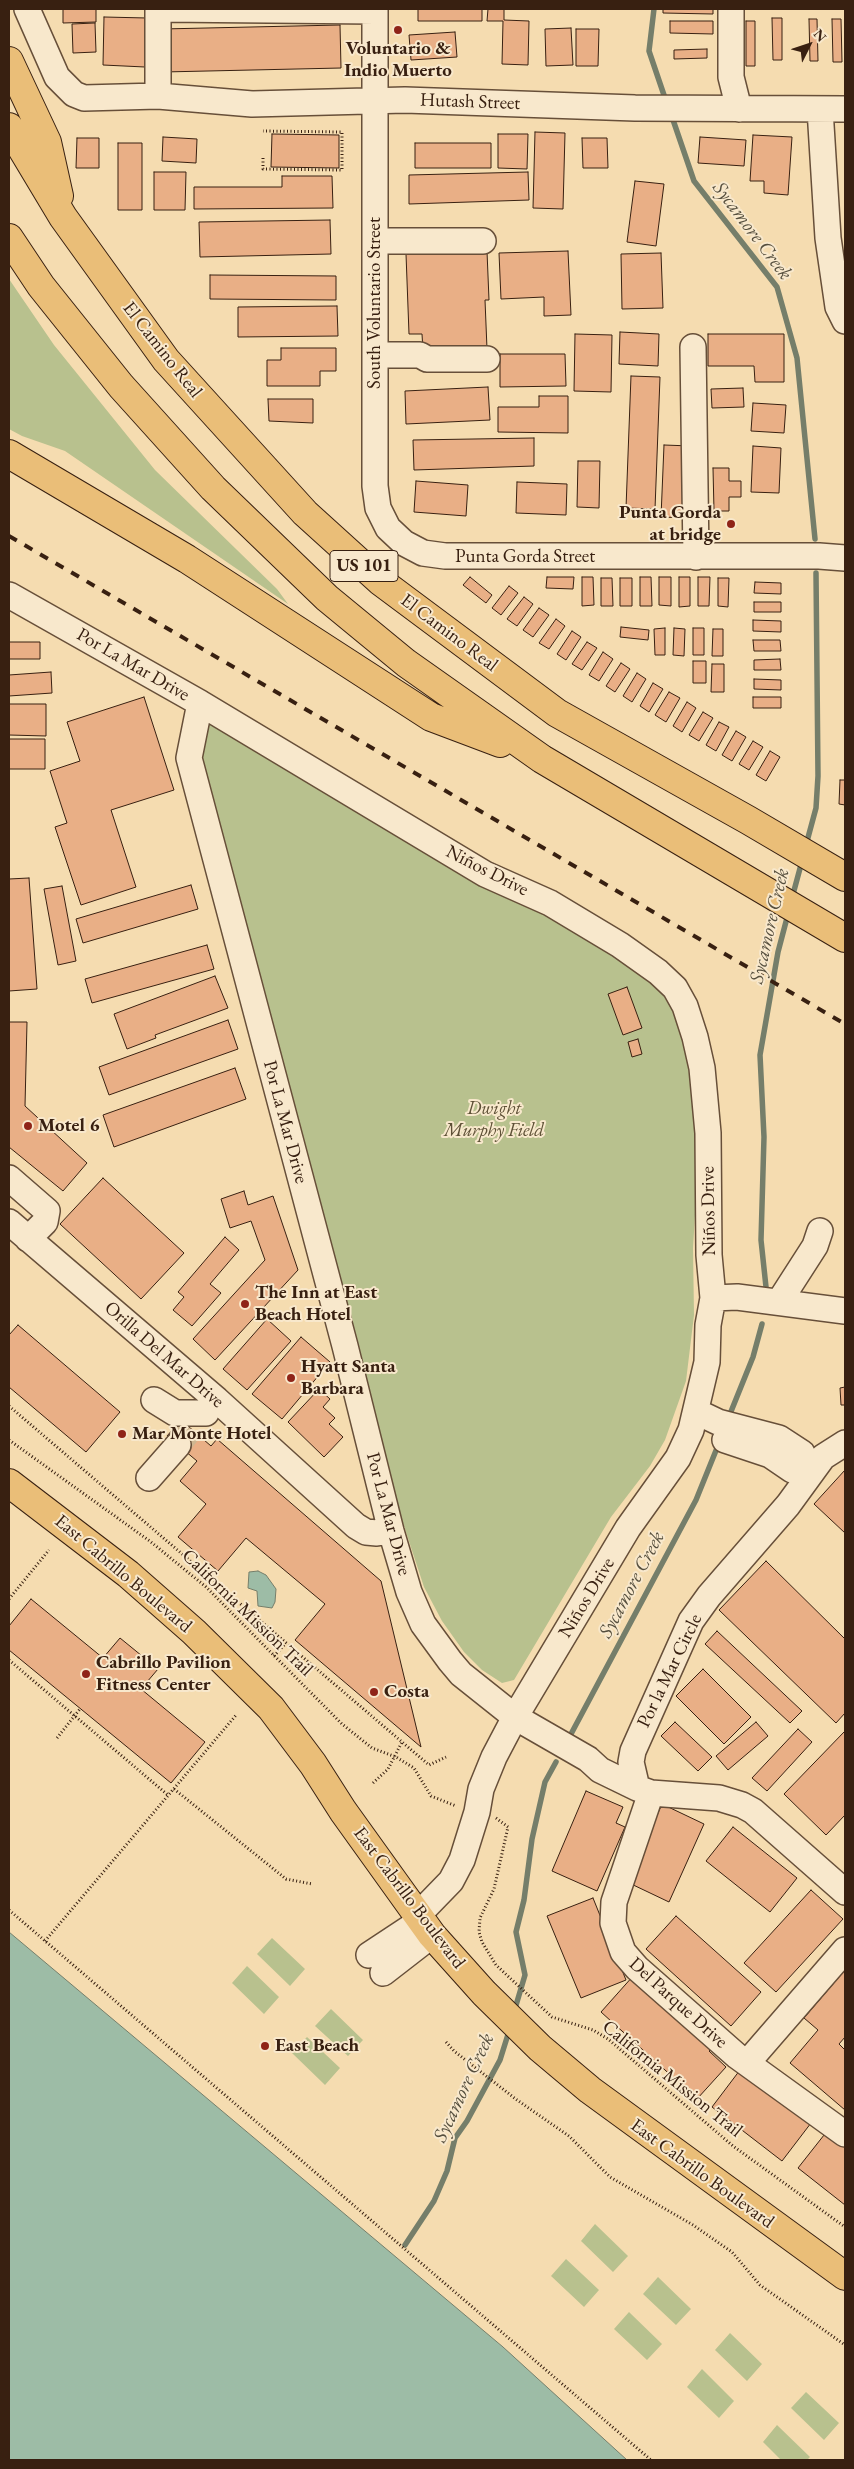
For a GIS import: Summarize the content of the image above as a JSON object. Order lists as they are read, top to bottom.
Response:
{
  "streets": {
    "main road": ["El Camino Real", "US 101", "East Cabrillo Boulevard"],
    "street": [
      "Hutash Street",
      "South Voluntario Street",
      "Punta Gorda Street",
      "Por La Mar Drive",
      "Niños Drive",
      "Orilla Del Mar Drive",
      "Por la Mar Circle",
      "Del Parque Drive"
    ],
    "path": ["California Mission Trail"]
  },
  "crossings": [
    ["Hutash Street", "South Voluntario Street"],
    ["South Voluntario Street", "Punta Gorda Street"],
    ["Por La Mar Drive", "Niños Drive"],
    ["Por La Mar Drive", "Orilla Del Mar Drive"],
    ["Niños Drive", "East Cabrillo Boulevard"],
    ["Por la Mar Circle", "Del Parque Drive"]
  ],
  "water": ["Sycamore Creek"],
  "parks": ["Dwight Murphy Field"],
  "places": [
    "Voluntario & Indio Muerto",
    "Punta Gorda at bridge",
    "Motel 6",
    "The Inn at East Beach Hotel",
    "Hyatt Santa Barbara",
    "Mar Monte Hotel",
    "Cabrillo Pavilion Fitness Center",
    "Costa",
    "East Beach"
  ],
  "north": "top right"
}
